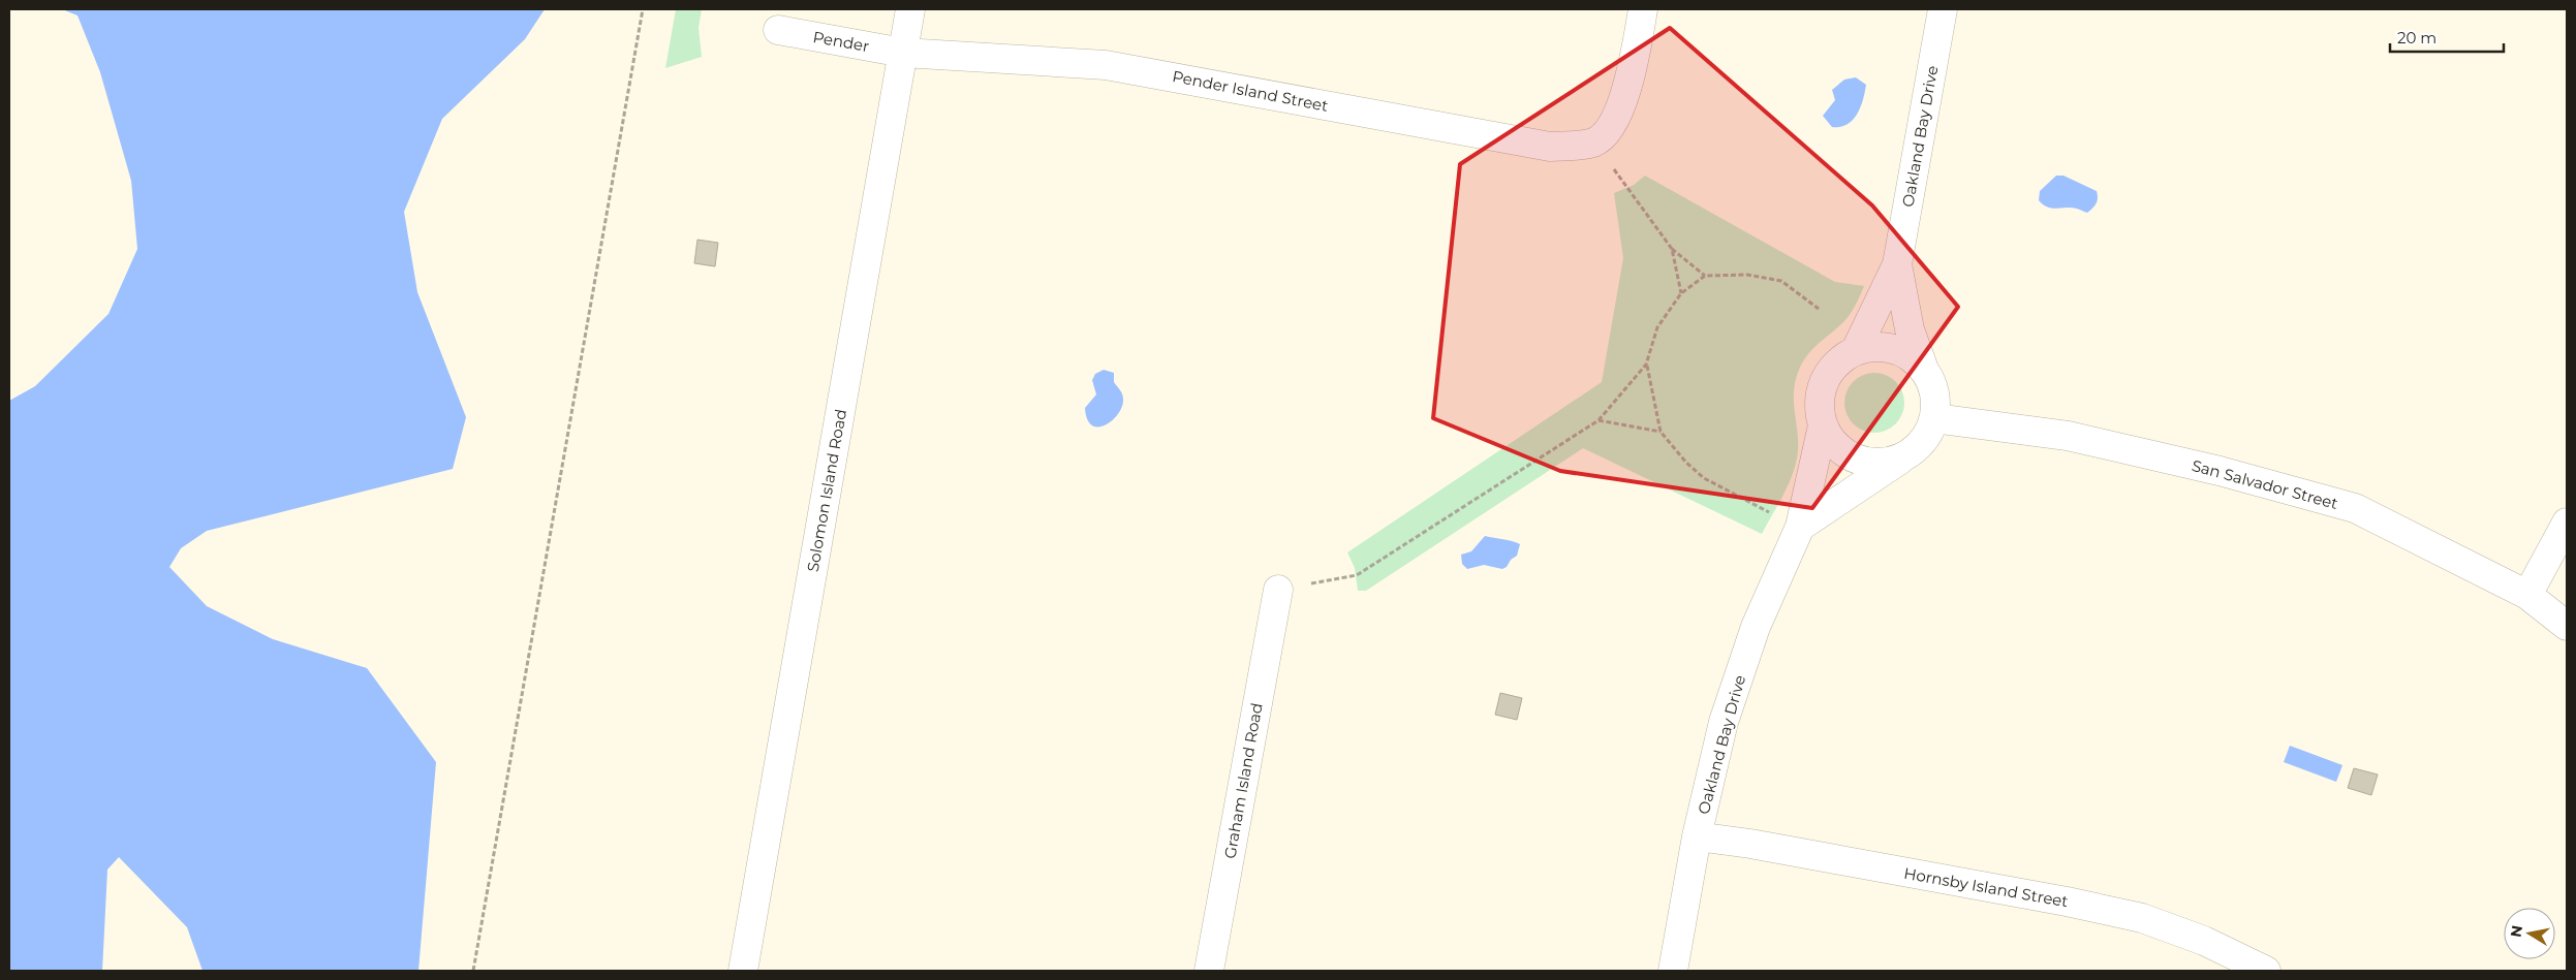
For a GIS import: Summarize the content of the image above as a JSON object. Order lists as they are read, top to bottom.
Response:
{
  "streets": {
    "street": [
      "Pender",
      "Pender Island Street",
      "Oakland Bay Drive",
      "San Salvador Street",
      "Solomon Island Road",
      "Graham Island Road",
      "Hornsby Island Street"
    ]
  },
  "crossings": [
    ["Pender", "Pender Island Street"],
    ["Pender", "Solomon Island Road"],
    ["Pender Island Street", "Solomon Island Road"],
    ["Oakland Bay Drive", "San Salvador Street"],
    ["Oakland Bay Drive", "Hornsby Island Street"]
  ],
  "scale_bar": "20 m",
  "north": "left"
}
